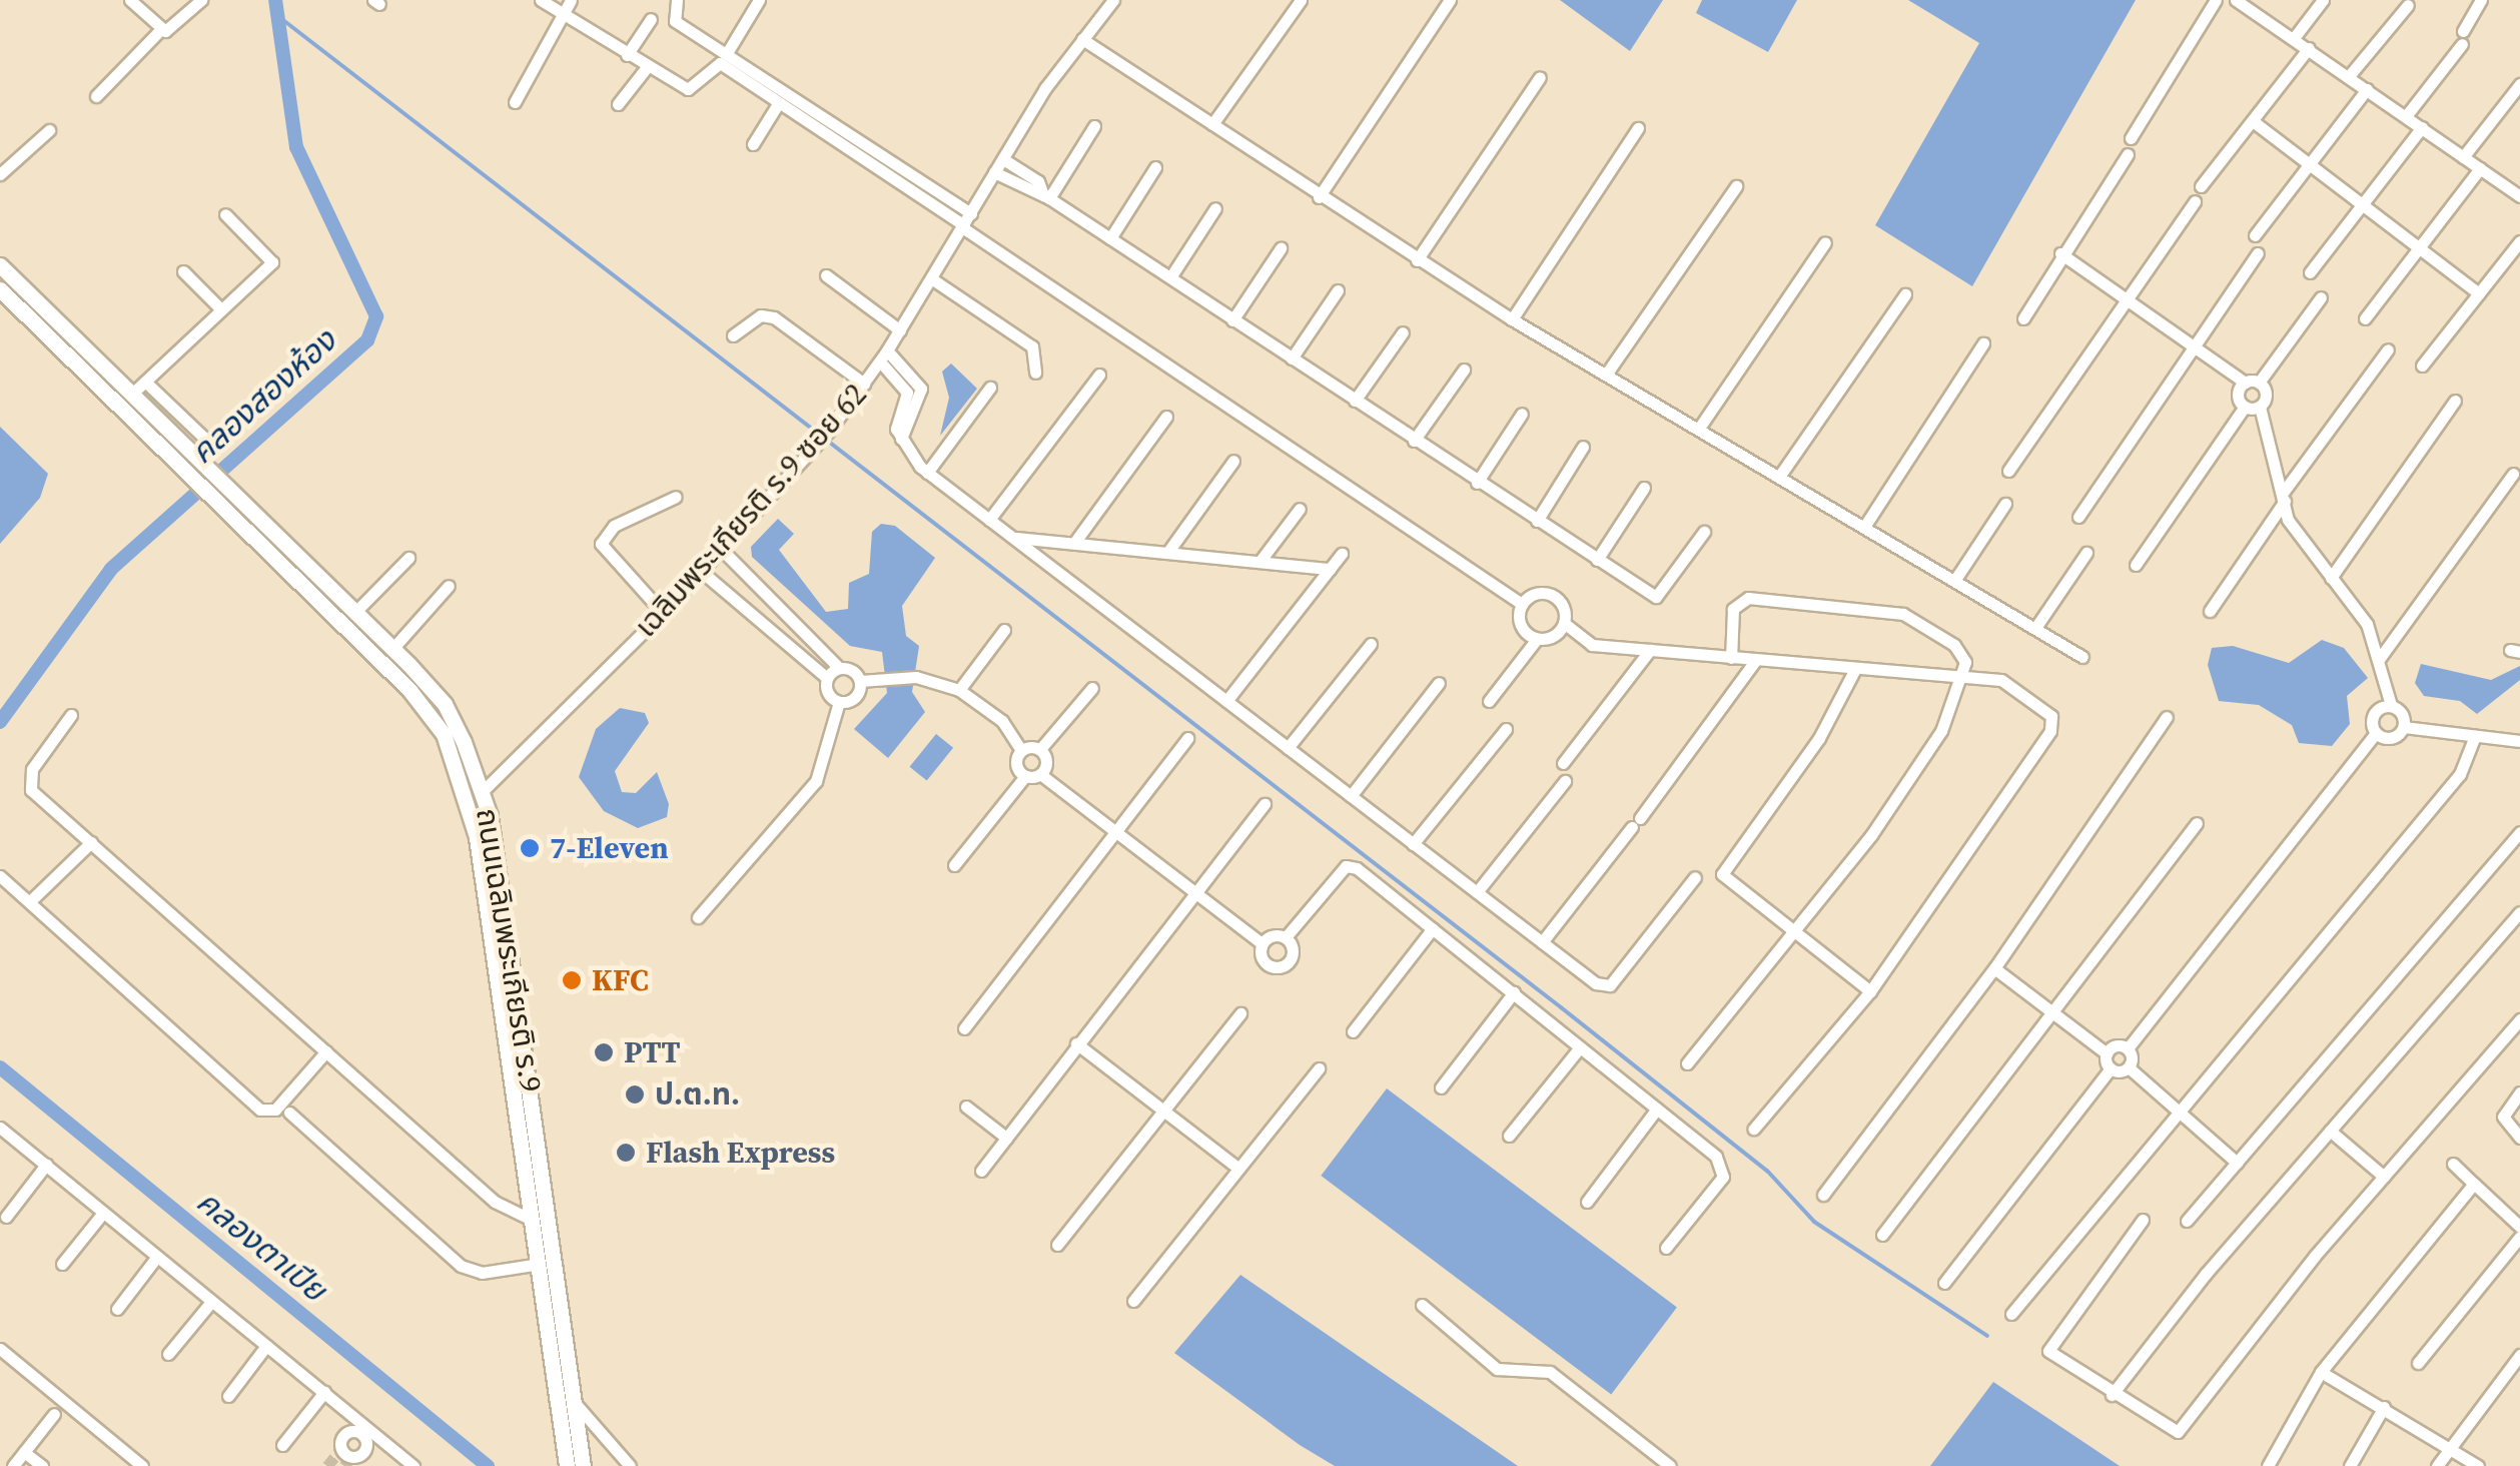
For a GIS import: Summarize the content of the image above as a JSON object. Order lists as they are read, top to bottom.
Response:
{
  "streets": {
    "main road": ["ถนนเฉลิมพระเกียรติ ร.9"],
    "street": ["เฉลิมพระเกียรติ ร.9 ซอย 62"]
  },
  "crossings": [
    ["เฉลิมพระเกียรติ ร.9 ซอย 62", "ถนนเฉลิมพระเกียรติ ร.9"]
  ],
  "water": ["คลองสองห้อง", "คลองตาเปีย"],
  "places": [
    "7-Eleven",
    "KFC",
    "PTT",
    "ป.ต.ท.",
    "Flash Express"
  ]
}
